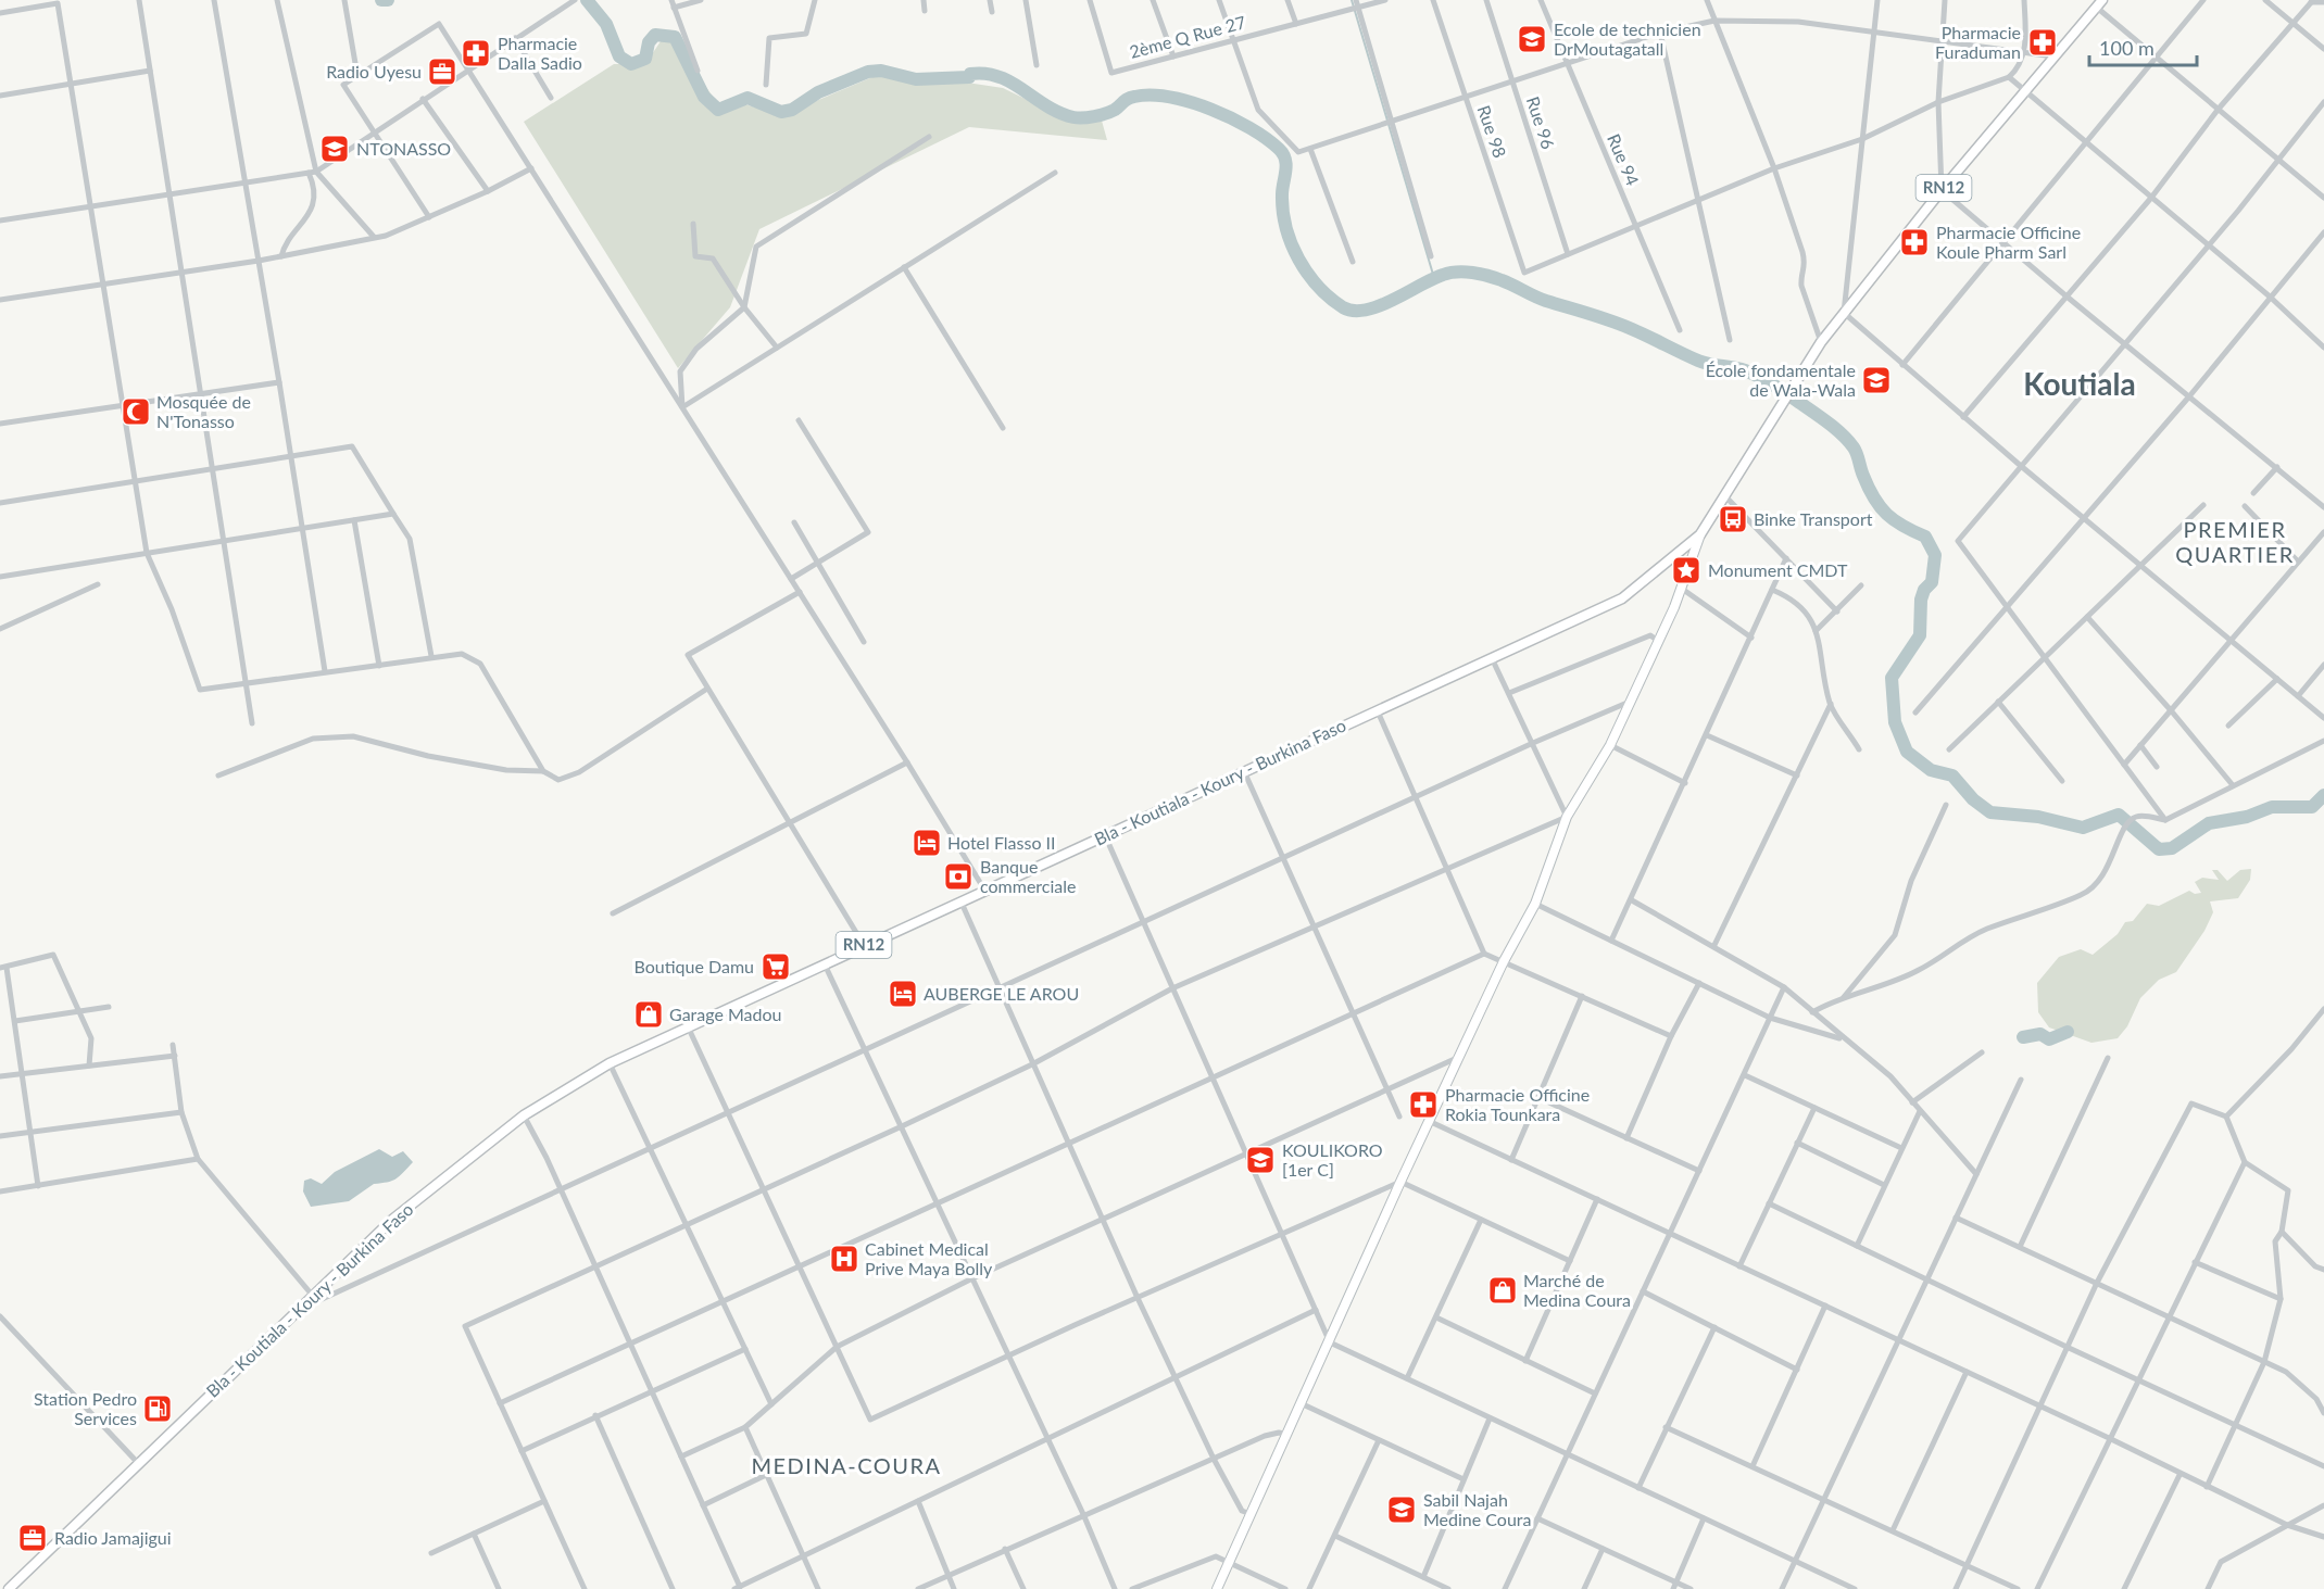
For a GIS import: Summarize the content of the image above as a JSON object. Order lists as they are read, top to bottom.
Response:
{
  "streets": {
    "main road": ["RN12", "Bla - Koutiala - Koury - Burkina Faso"],
    "street": [
      "2ème Q Rue 27",
      "Rue 96",
      "Rue 98",
      "Rue 94"
    ]
  },
  "crossings": [
    ["Rue 96", "Rue 98"],
    ["RN12", "Bla - Koutiala - Koury - Burkina Faso"]
  ],
  "districts": ["Koutiala", "PREMIER QUARTIER", "MEDINA-COURA"],
  "places": {
    "school or university": [
      "Ecole de technicien DrMoutagatall",
      "NTONASSO",
      "École fondamentale de Wala-Wala",
      "KOULIKORO [1er C]",
      "Sabil Najah Medine Coura"
    ],
    "pharmacy": [
      "Pharmacie Furaduman",
      "Pharmacie Dalla Sadio",
      "Pharmacie Officine Koule Pharm Sarl",
      "Pharmacie Officine Rokia Tounkara"
    ],
    "office": ["Radio Uyesu", "Radio Jamajigui"],
    "mosque": ["Mosquée de N'Tonasso"],
    "bus stop": ["Binke Transport"],
    "place": ["Monument CMDT"],
    "hotel": ["Hotel Flasso II", "AUBERGE LE AROU"],
    "bank": ["Banque commerciale"],
    "supermarket": ["Boutique Damu"],
    "shop": ["Garage Madou", "Marché de Medina Coura"],
    "hospital": ["Cabinet Medical Prive Maya Bolly"],
    "fuel station": ["Station Pedro Services"]
  },
  "scale_bar": "100 m"
}
